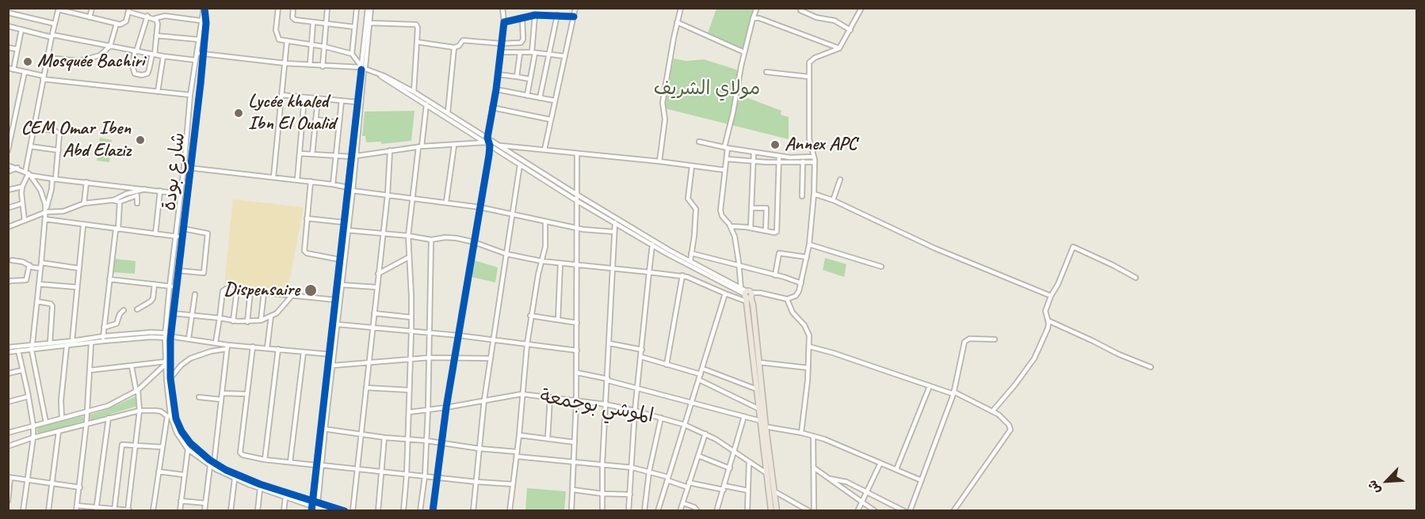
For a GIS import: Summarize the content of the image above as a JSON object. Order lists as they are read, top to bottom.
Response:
{
  "streets": {
    "street": ["شارع بودة", "الموشي بوجمعة"]
  },
  "parks": ["مولاي الشريف"],
  "places": [
    "Mosquée Bachiri",
    "Lycée khaled Ibn El Oualid",
    "CEM Omar Iben Abd Elaziz",
    "Annex APC",
    "Dispensaire"
  ],
  "north": "bottom left"
}
